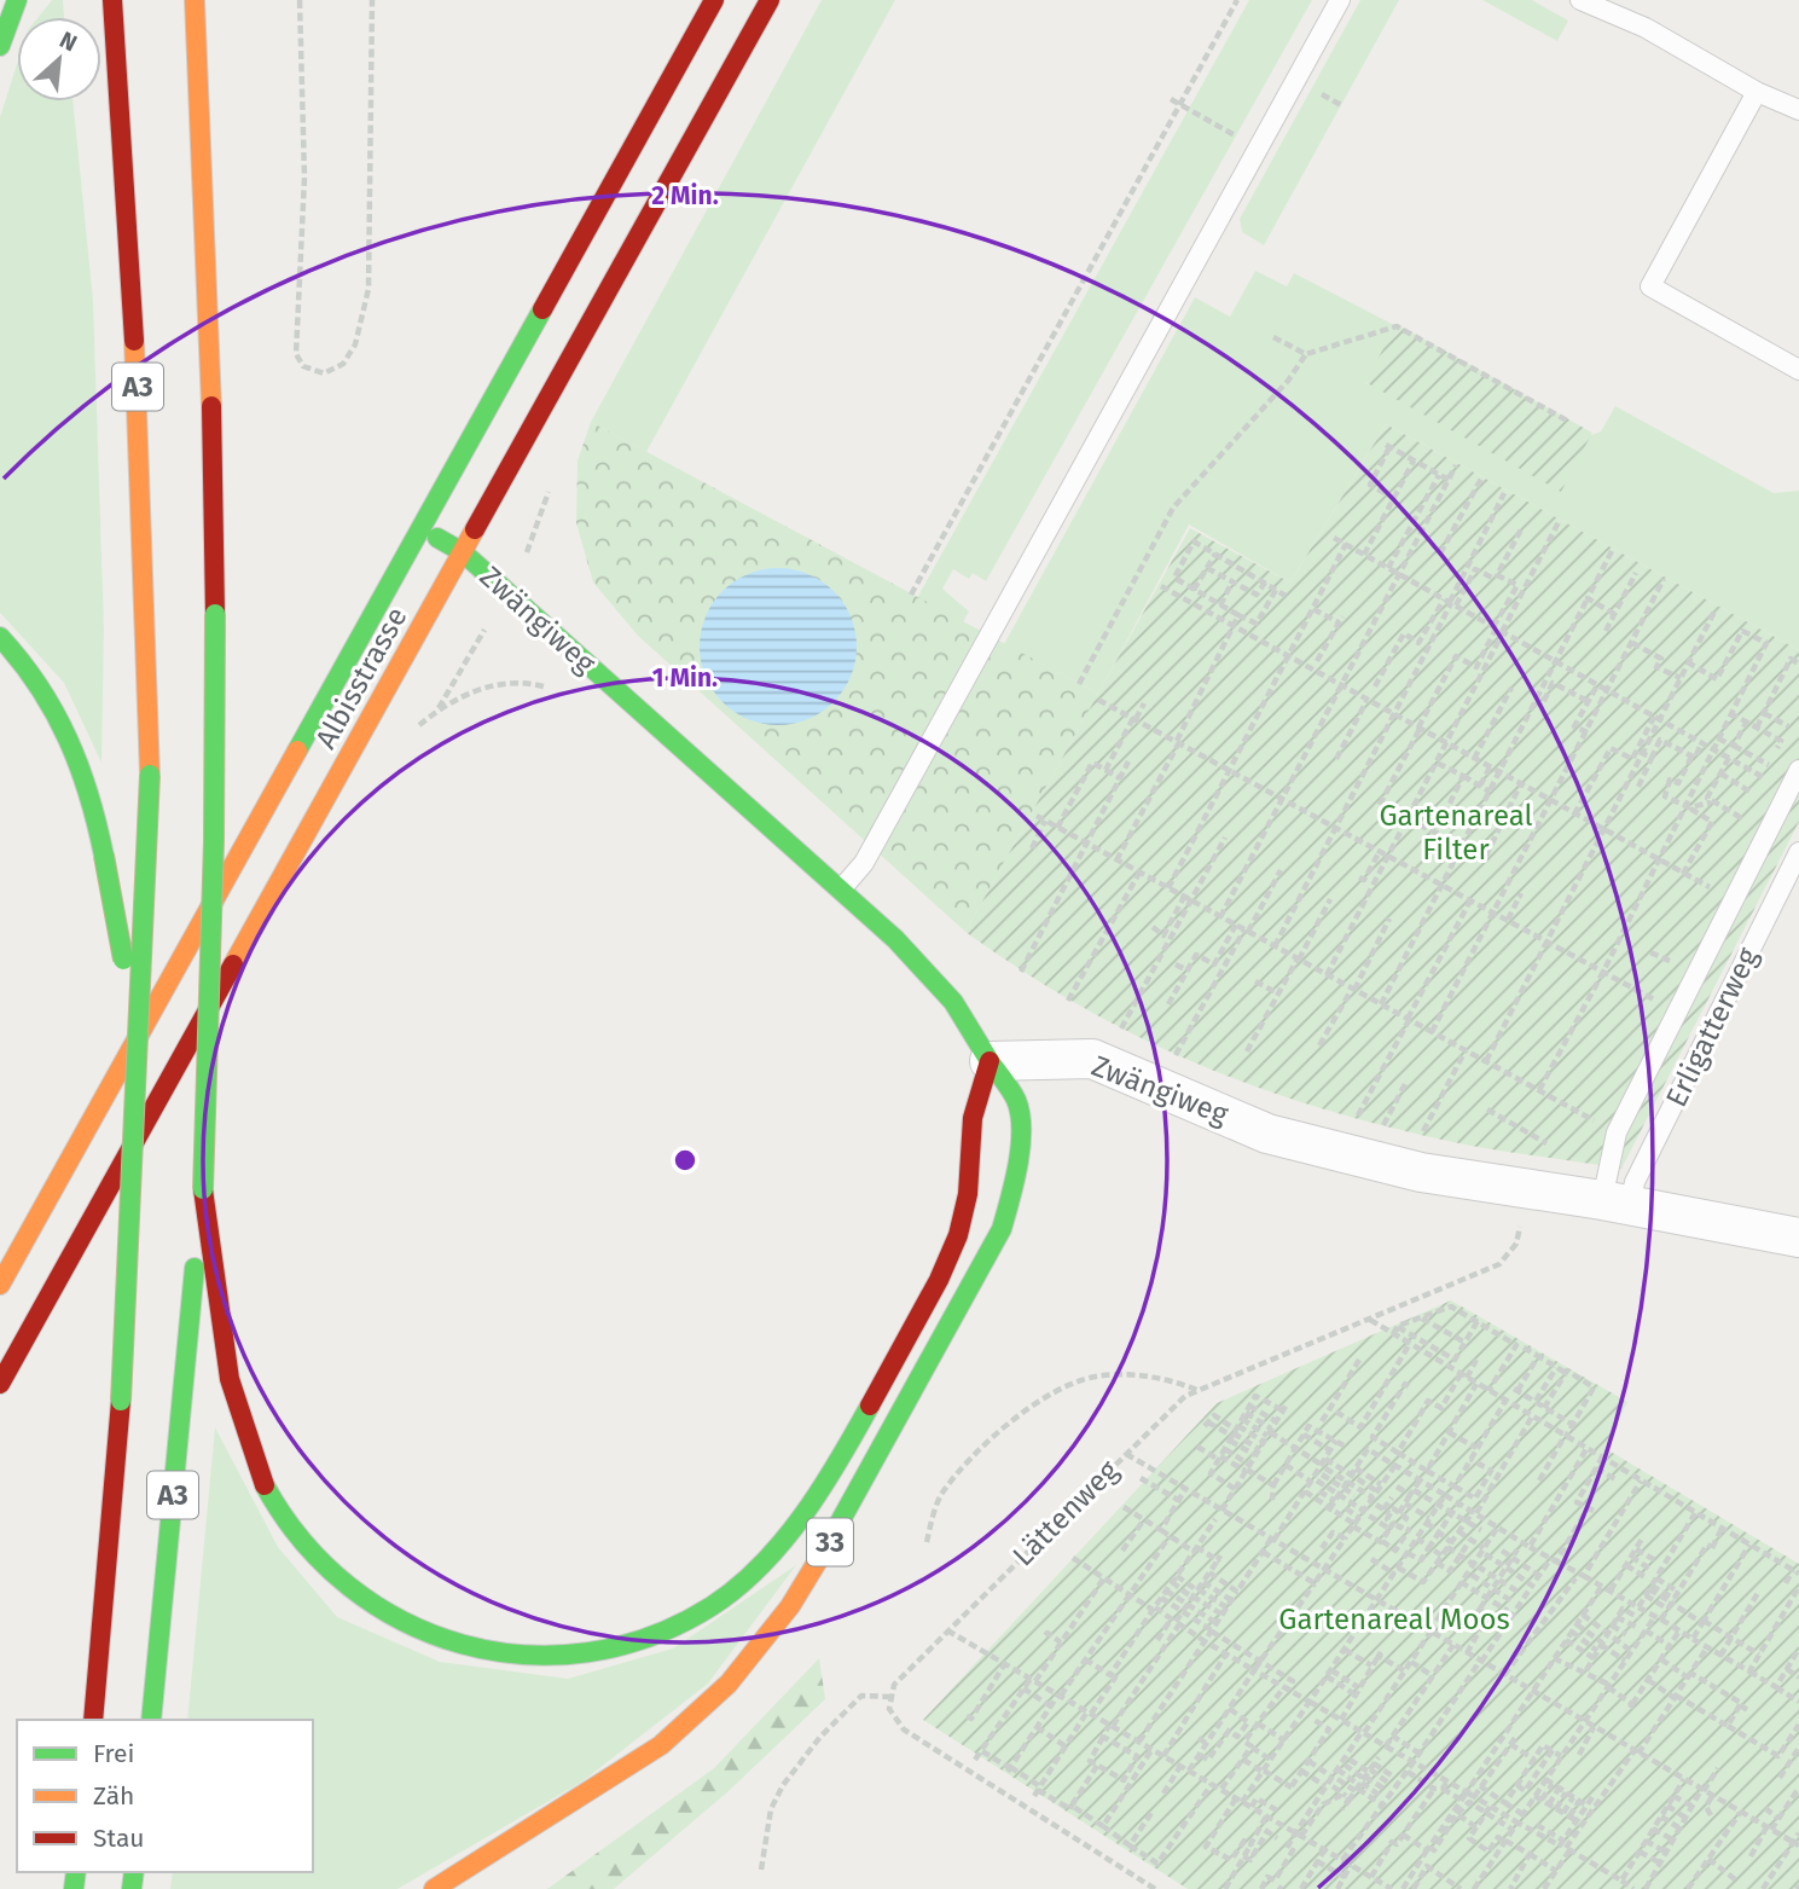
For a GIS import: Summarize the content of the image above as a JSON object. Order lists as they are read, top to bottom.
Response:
{
  "streets": {
    "main road": [
      "A3",
      "Zwängiweg",
      "Albisstrasse",
      "33"
    ],
    "lane": ["Erligatterweg"],
    "path": ["Lättenweg"]
  },
  "crossings": [
    ["Zwängiweg", "Albisstrasse"],
    ["Zwängiweg", "Erligatterweg"],
    ["Zwängiweg", "Lättenweg"],
    ["Zwängiweg", "33"]
  ],
  "parks": ["Gartenareal Filter", "Gartenareal Moos"],
  "legend": ["Frei", "Zäh", "Stau"],
  "north": "top right",
  "rings": ["2 Min.", "1 Min."]
}
